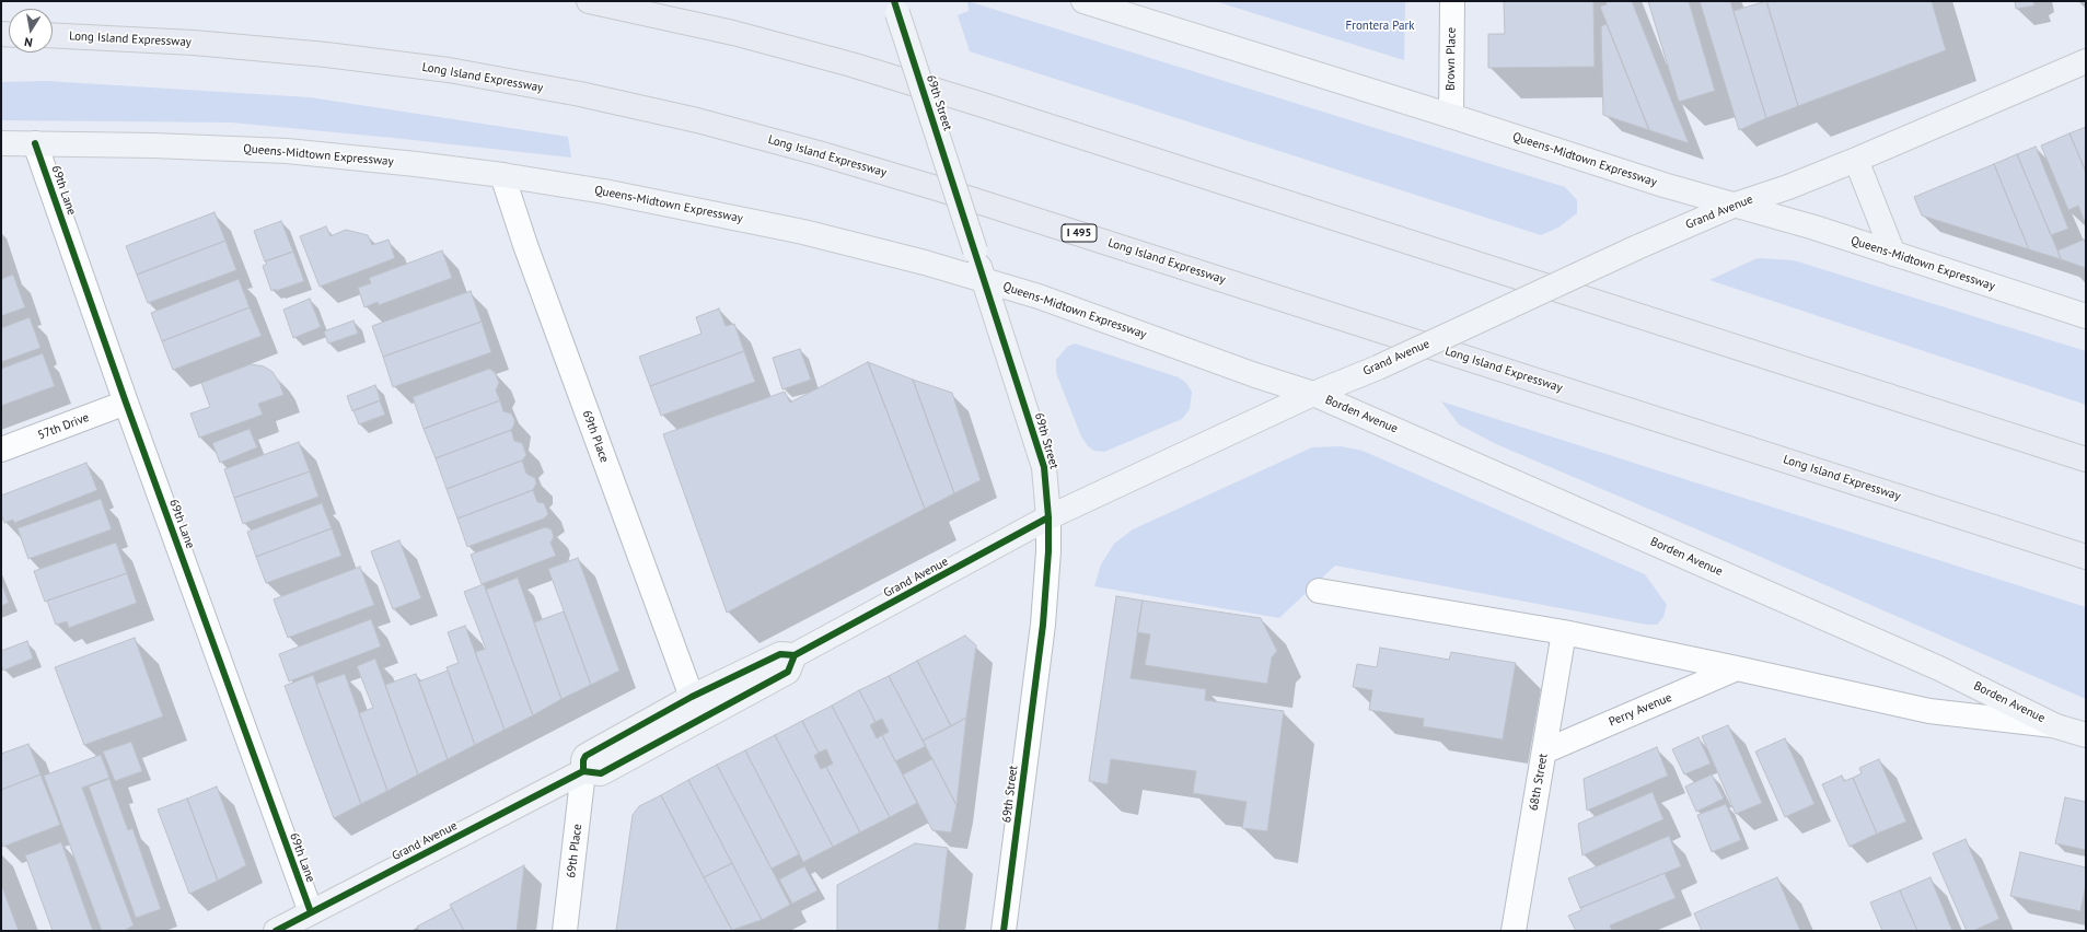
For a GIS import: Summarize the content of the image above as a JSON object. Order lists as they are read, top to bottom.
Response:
{
  "streets": {
    "highway": ["Long Island Expressway", "I 495"],
    "main road": [
      "69th Street",
      "Queens-Midtown Expressway",
      "Grand Avenue",
      "Borden Avenue"
    ],
    "street": [
      "Brown Place",
      "69th Lane",
      "57th Drive",
      "69th Place",
      "Perry Avenue",
      "68th Street"
    ]
  },
  "crossings": [
    ["Brown Place", "Queens-Midtown Expressway"],
    ["69th Street", "Queens-Midtown Expressway"],
    ["69th Street", "Grand Avenue"],
    ["Queens-Midtown Expressway", "69th Lane"],
    ["Queens-Midtown Expressway", "Grand Avenue"],
    ["Queens-Midtown Expressway", "Borden Avenue"],
    ["Queens-Midtown Expressway", "69th Place"],
    ["69th Lane", "Grand Avenue"],
    ["69th Lane", "57th Drive"],
    ["Grand Avenue", "Borden Avenue"],
    ["Grand Avenue", "69th Place"],
    ["Borden Avenue", "Perry Avenue"],
    ["Borden Avenue", "68th Street"],
    ["Perry Avenue", "68th Street"]
  ],
  "parks": ["Frontera Park"],
  "north": "bottom"
}
